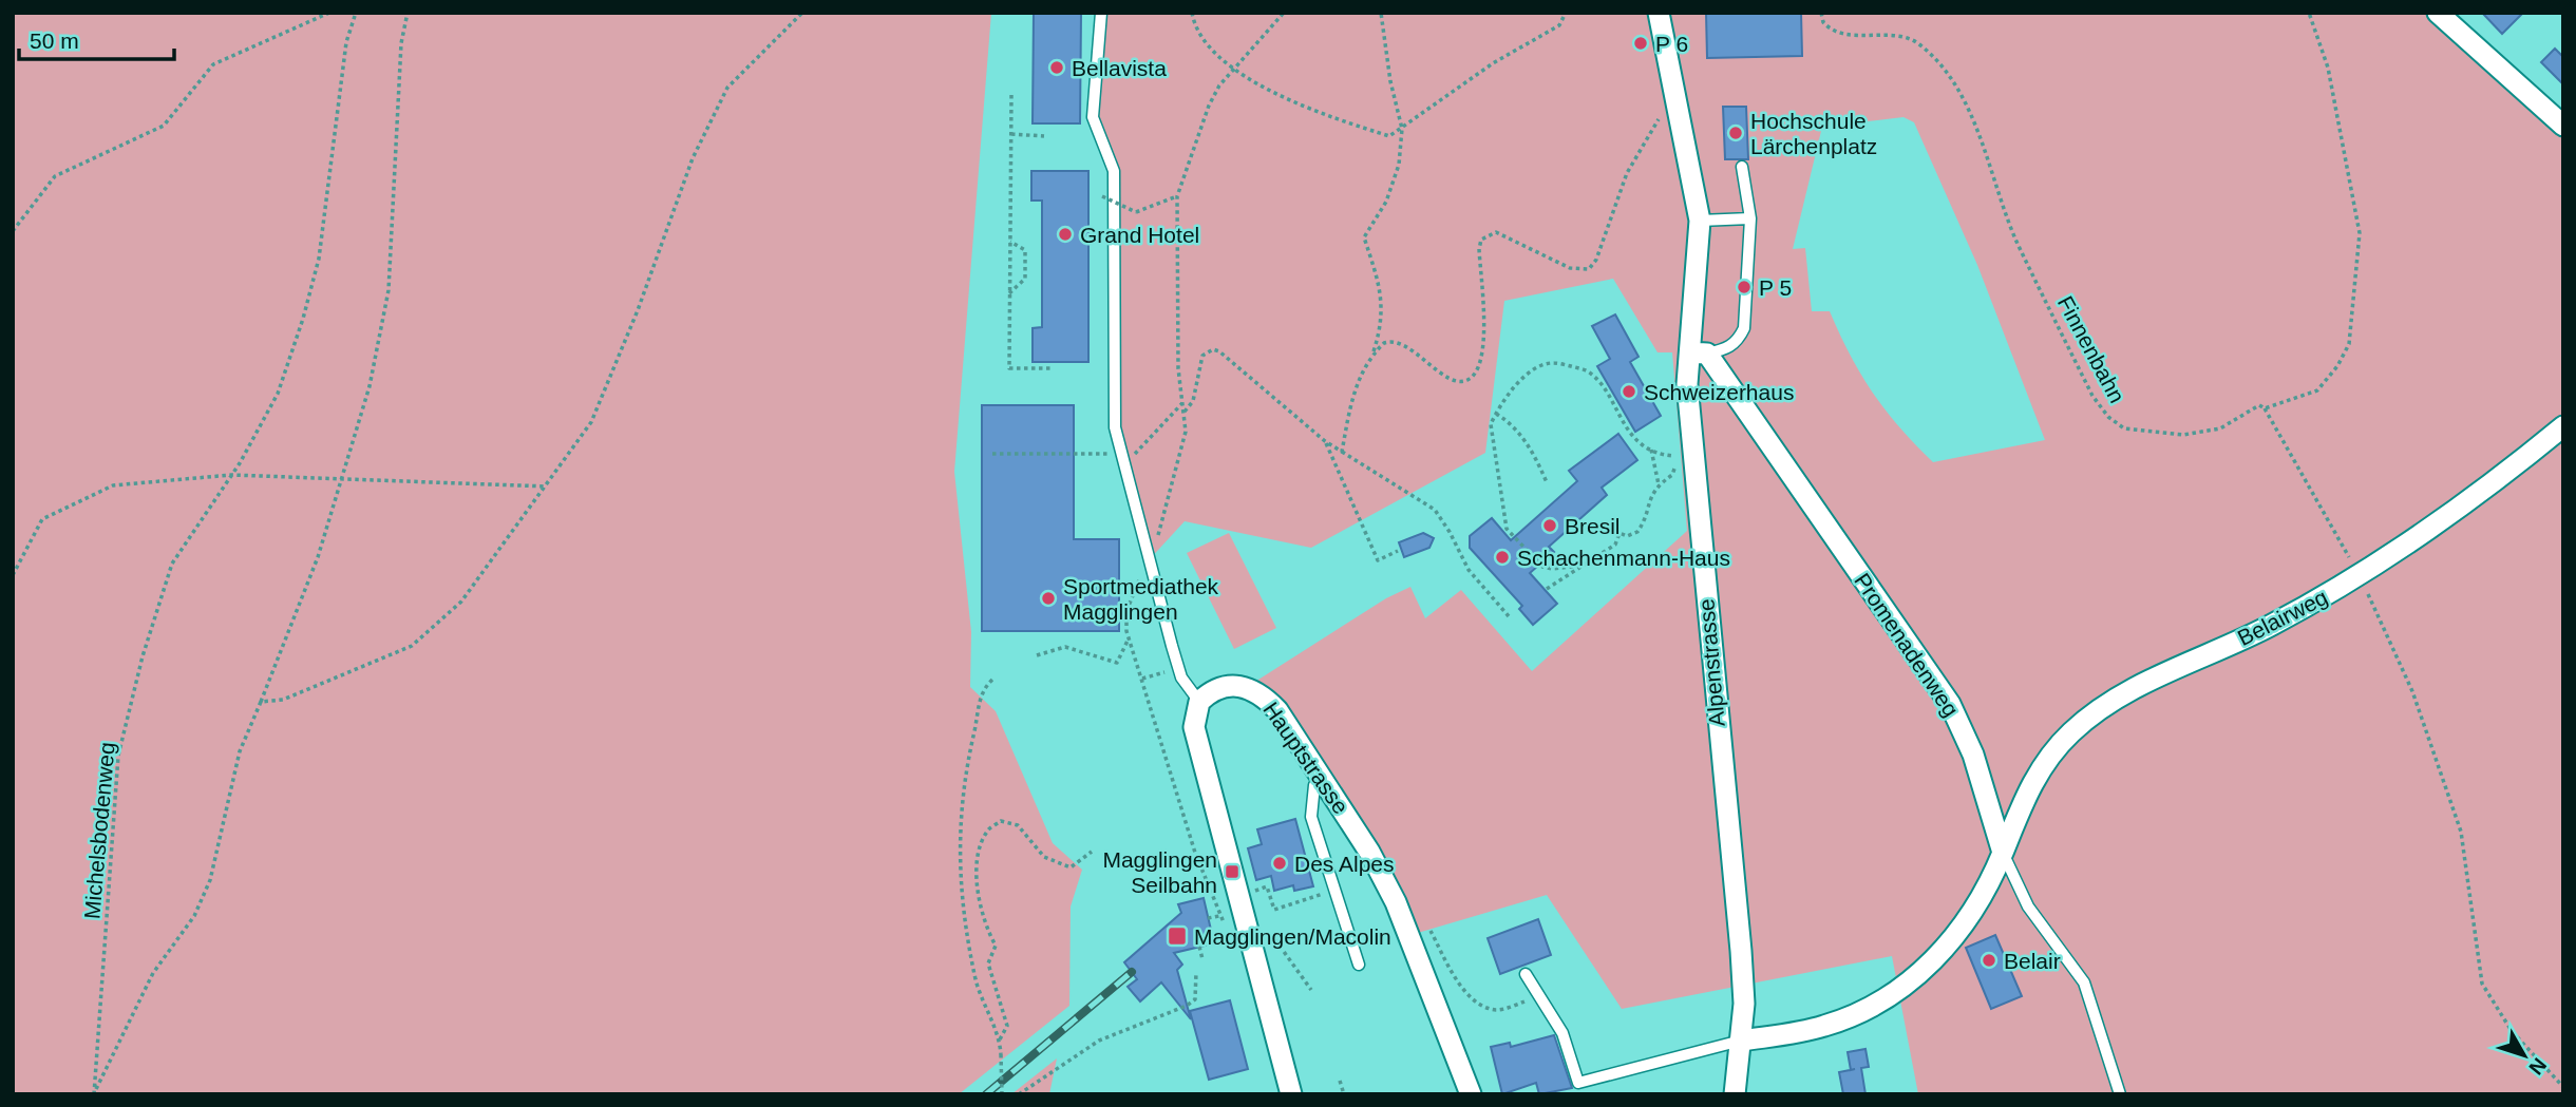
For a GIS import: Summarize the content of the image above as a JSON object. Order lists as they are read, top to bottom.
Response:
{
  "streets": {
    "street": [
      "Belairweg",
      "Promenadenweg",
      "Alpenstrasse",
      "Hauptstrasse"
    ],
    "path": ["Finnenbahn", "Michelsbodenweg"]
  },
  "crossings": [
    ["Belairweg", "Promenadenweg"],
    ["Belairweg", "Alpenstrasse"],
    ["Promenadenweg", "Alpenstrasse"]
  ],
  "places": {
    "other": [
      "P 6",
      "Bellavista",
      "Hochschule Lärchenplatz",
      "Grand Hotel",
      "P 5",
      "Schweizerhaus",
      "Bresil",
      "Schachenmann-Haus",
      "Sportmediathek Magglingen",
      "Des Alpes",
      "Belair"
    ],
    "transit": ["Magglingen Seilbahn", "Magglingen/Macolin"]
  },
  "scale_bar": "50 m",
  "north": "bottom right"
}
